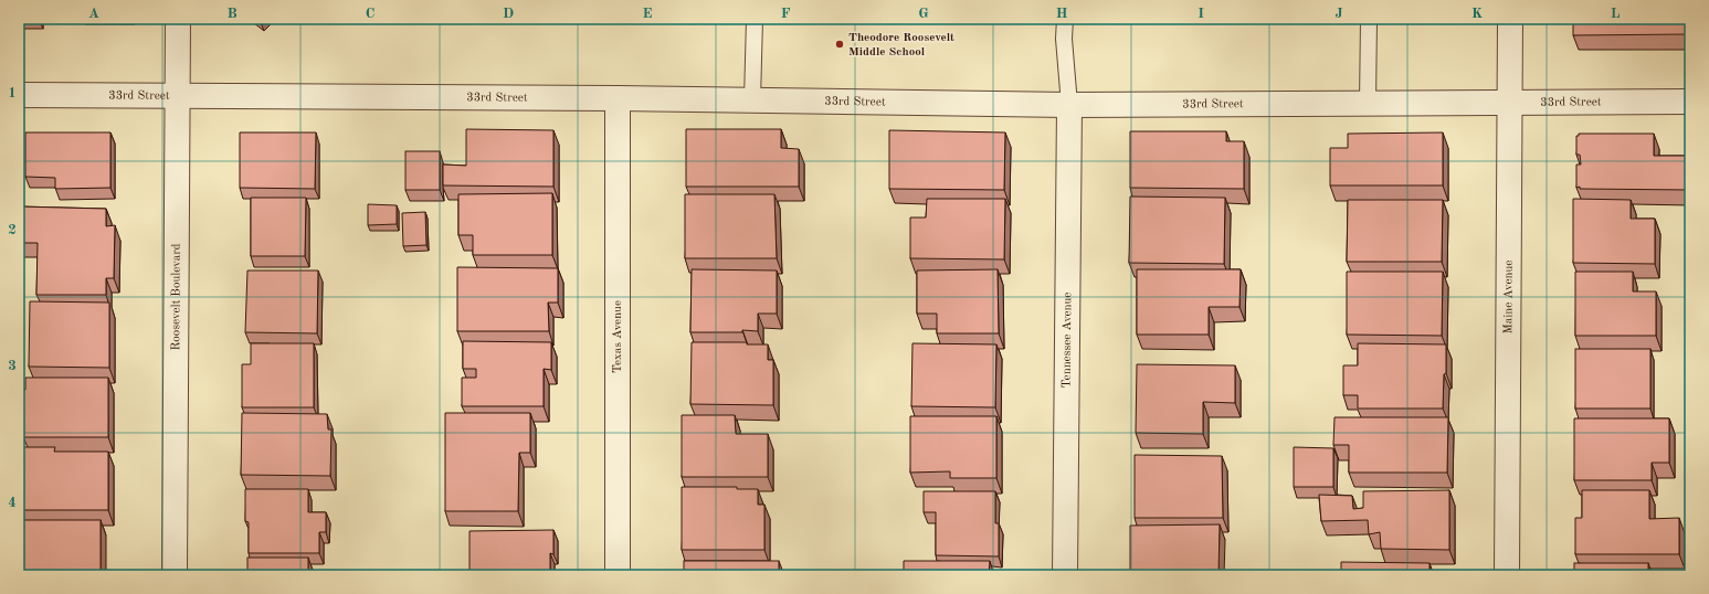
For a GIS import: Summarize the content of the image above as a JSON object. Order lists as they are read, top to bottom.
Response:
{
  "streets": {
    "street": [
      "33rd Street",
      "Roosevelt Boulevard",
      "Maine Avenue",
      "Texas Avenue",
      "Tennessee Avenue"
    ]
  },
  "crossings": [
    ["33rd Street", "Roosevelt Boulevard"],
    ["33rd Street", "Maine Avenue"],
    ["33rd Street", "Texas Avenue"],
    ["33rd Street", "Tennessee Avenue"]
  ],
  "places": ["Theodore Roosevelt Middle School"],
  "grid": {
    "columns": [
      "A",
      "B",
      "C",
      "D",
      "E",
      "F",
      "G",
      "H",
      "I",
      "J",
      "K",
      "L"
    ],
    "rows": [
      "1",
      "2",
      "3",
      "4"
    ]
  }
}
